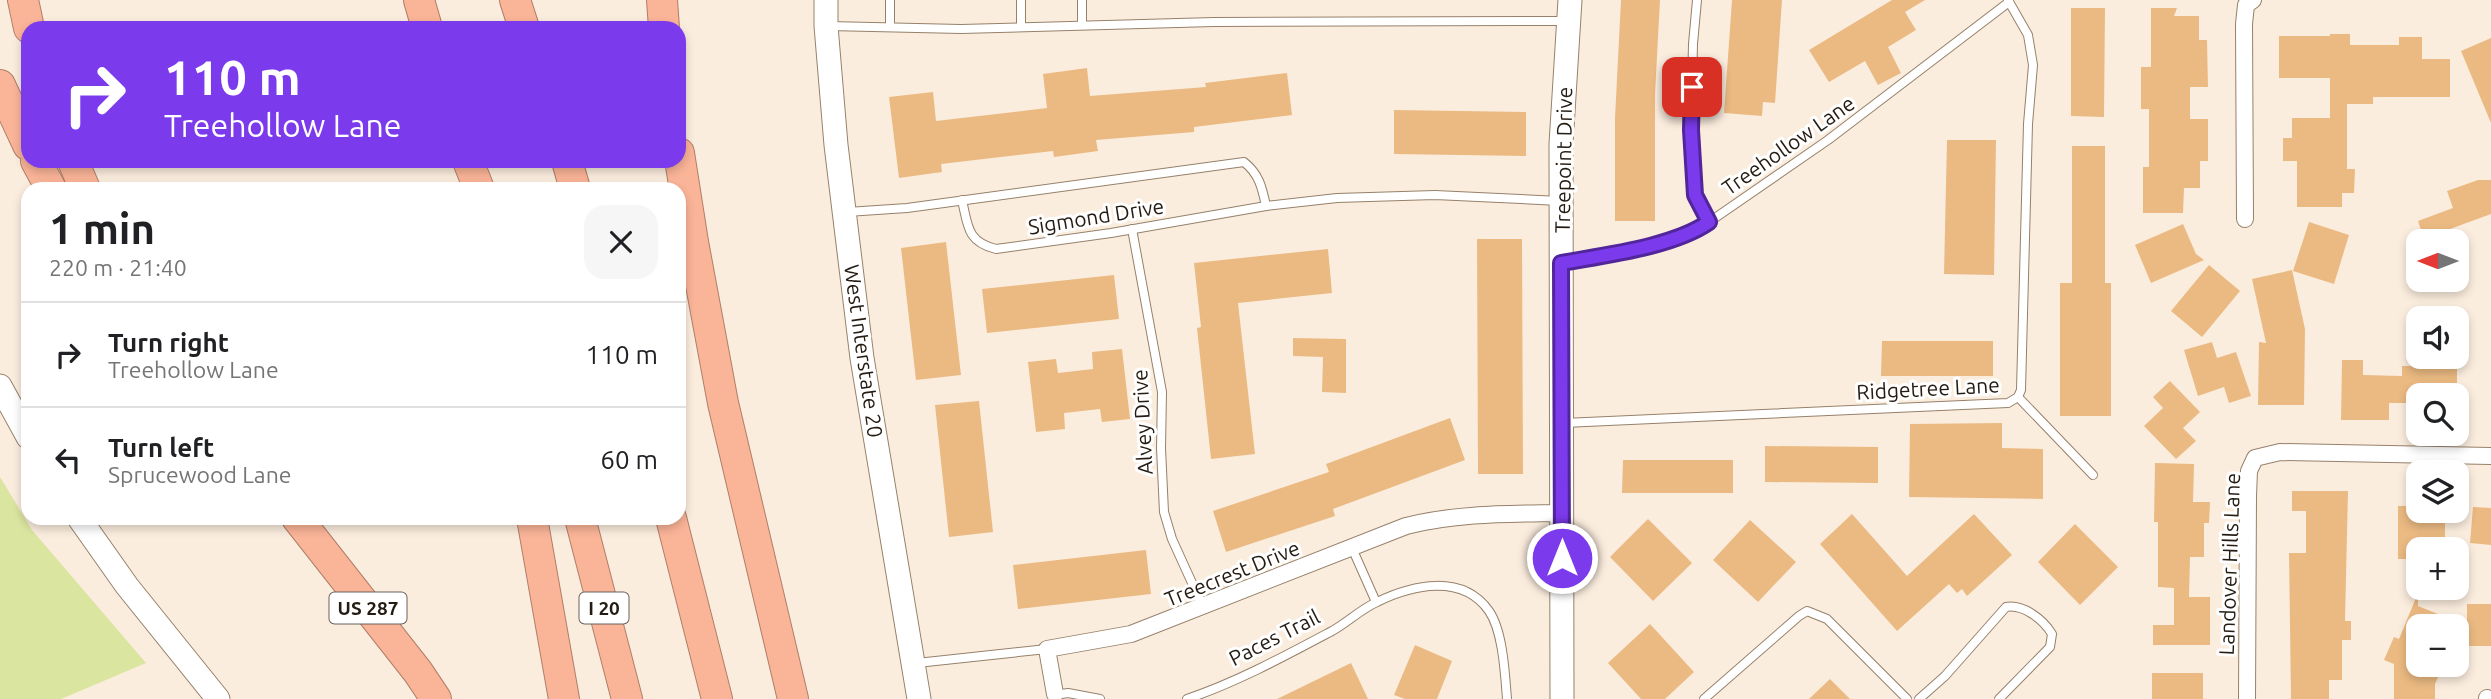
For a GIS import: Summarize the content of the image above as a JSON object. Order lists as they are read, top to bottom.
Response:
{
  "streets": {
    "highway": ["US 287", "I 20"],
    "main road": ["Treepoint Drive", "West Interstate 20"],
    "street": ["Landover Hills Lane", "Treecrest Drive"],
    "lane": [
      "Treehollow Lane",
      "Sigmond Drive",
      "Ridgetree Lane",
      "Alvey Drive",
      "Paces Trail"
    ]
  },
  "crossings": [
    ["Treehollow Lane", "Treepoint Drive"],
    ["Treehollow Lane", "Ridgetree Lane"],
    ["Treepoint Drive", "Sigmond Drive"],
    ["Treepoint Drive", "Ridgetree Lane"],
    ["Treepoint Drive", "Treecrest Drive"],
    ["Sigmond Drive", "West Interstate 20"],
    ["Sigmond Drive", "Alvey Drive"],
    ["West Interstate 20", "Treecrest Drive"],
    ["Alvey Drive", "Treecrest Drive"]
  ],
  "north": "left",
  "page": {
    "turn": ["110 m", "Treehollow Lane"],
    "heading": ["1 min", "220 m · 21:40"],
    "map_buttons": ["+", "−"],
    "list": [
      {
        "name": "Turn right",
        "note": "Treehollow Lane",
        "value": "110 m"
      },
      {
        "name": "Turn left",
        "note": "Sprucewood Lane",
        "value": "60 m"
      }
    ]
  }
}
